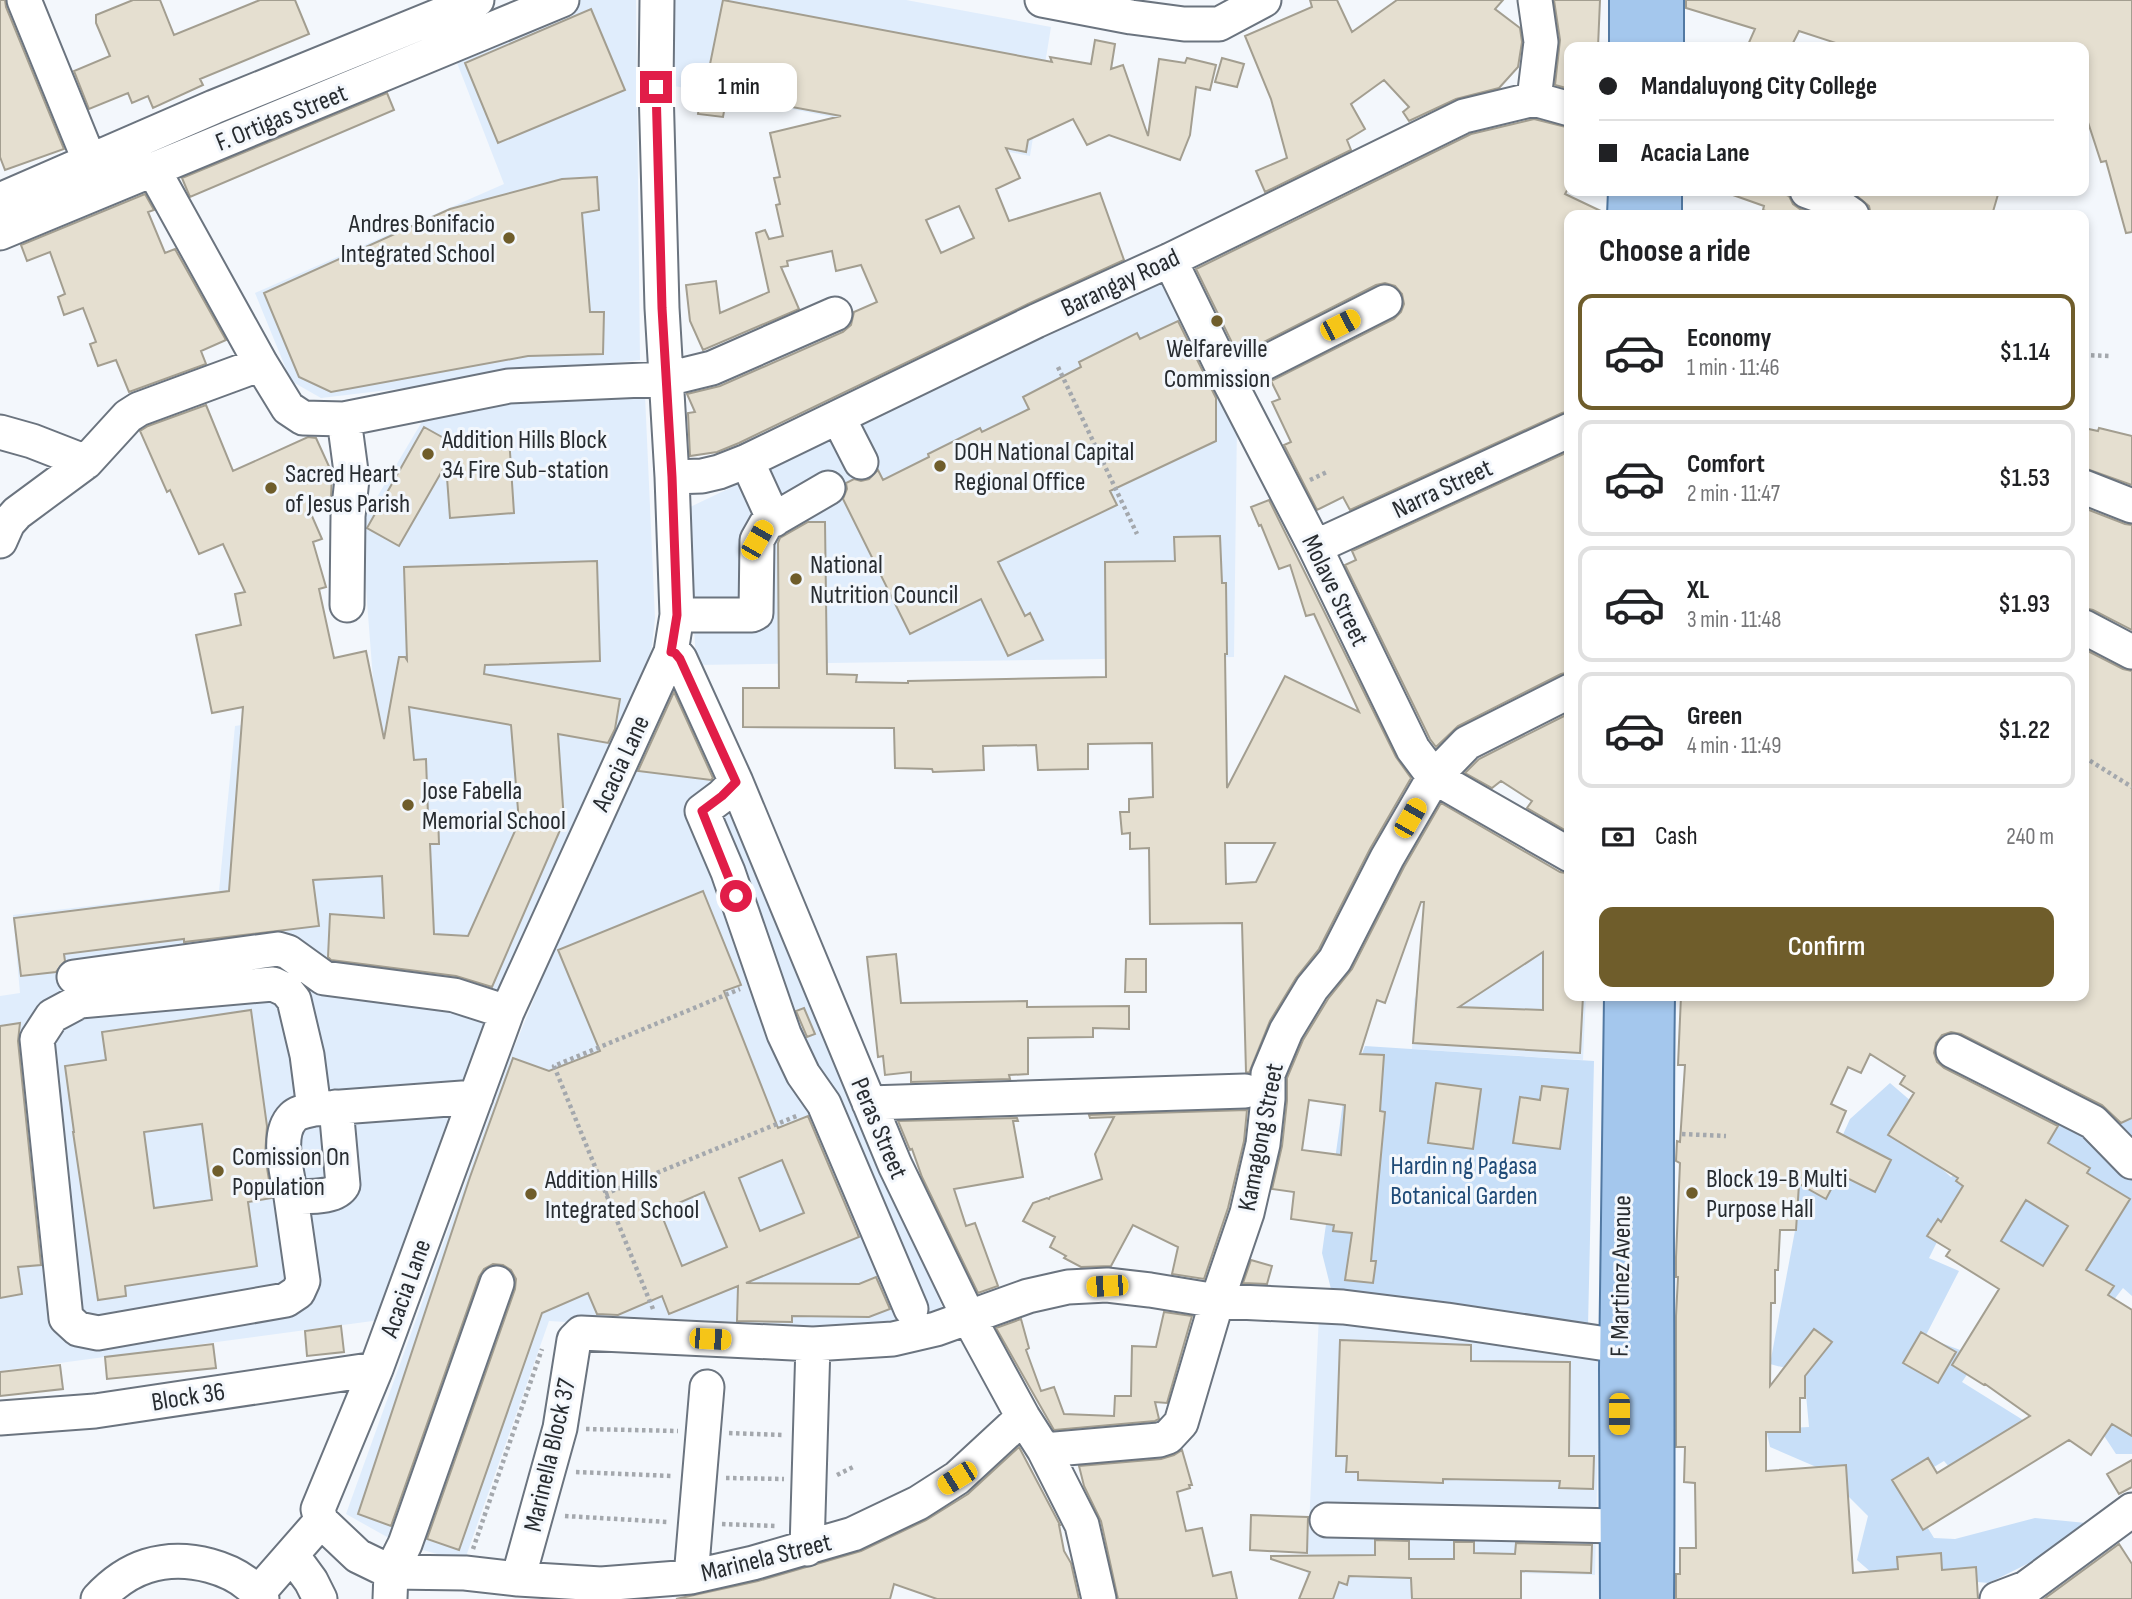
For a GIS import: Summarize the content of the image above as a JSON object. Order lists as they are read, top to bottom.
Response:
{
  "streets": {
    "main road": ["F. Martinez Avenue"],
    "street": [
      "F. Ortigas Street",
      "Barangay Road",
      "Narra Street",
      "Molave Street",
      "Acacia Lane",
      "Peras Street",
      "Kamagong Street",
      "Block 36",
      "Marinella Block 37",
      "Marinela Street"
    ]
  },
  "crossings": [
    ["Barangay Road", "Molave Street"],
    ["Barangay Road", "Acacia Lane"],
    ["Narra Street", "Molave Street"],
    ["Molave Street", "Kamagong Street"],
    ["Acacia Lane", "Peras Street"],
    ["Acacia Lane", "Block 36"],
    ["Acacia Lane", "Marinela Street"],
    ["Peras Street", "Kamagong Street"],
    ["Peras Street", "Marinela Street"],
    ["Marinella Block 37", "Marinela Street"]
  ],
  "parks": ["Hardin ng Pagasa Botanical Garden"],
  "places": [
    "Andres Bonifacio Integrated School",
    "Welfareville Commission",
    "Addition Hills Block 34 Fire Sub-station",
    "DOH National Capital Regional Office",
    "Sacred Heart of Jesus Parish",
    "National Nutrition Council",
    "Jose Fabella Memorial School",
    "Comission On Population",
    "Block 19-B Multi Purpose Hall",
    "Addition Hills Integrated School"
  ],
  "page": {
    "banner": ["Mandaluyong City College", "Acacia Lane"],
    "bubble": "1 min",
    "heading": "Choose a ride",
    "list": [
      {
        "name": "Economy",
        "note": "1 min · 11:46",
        "value": "$1.14"
      },
      {
        "name": "Comfort",
        "note": "2 min · 11:47",
        "value": "$1.53"
      },
      {
        "name": "XL",
        "note": "3 min · 11:48",
        "value": "$1.93"
      },
      {
        "name": "Green",
        "note": "4 min · 11:49",
        "value": "$1.22"
      }
    ],
    "pay": ["Cash", "240 m"],
    "buttons": "Confirm"
  }
}
